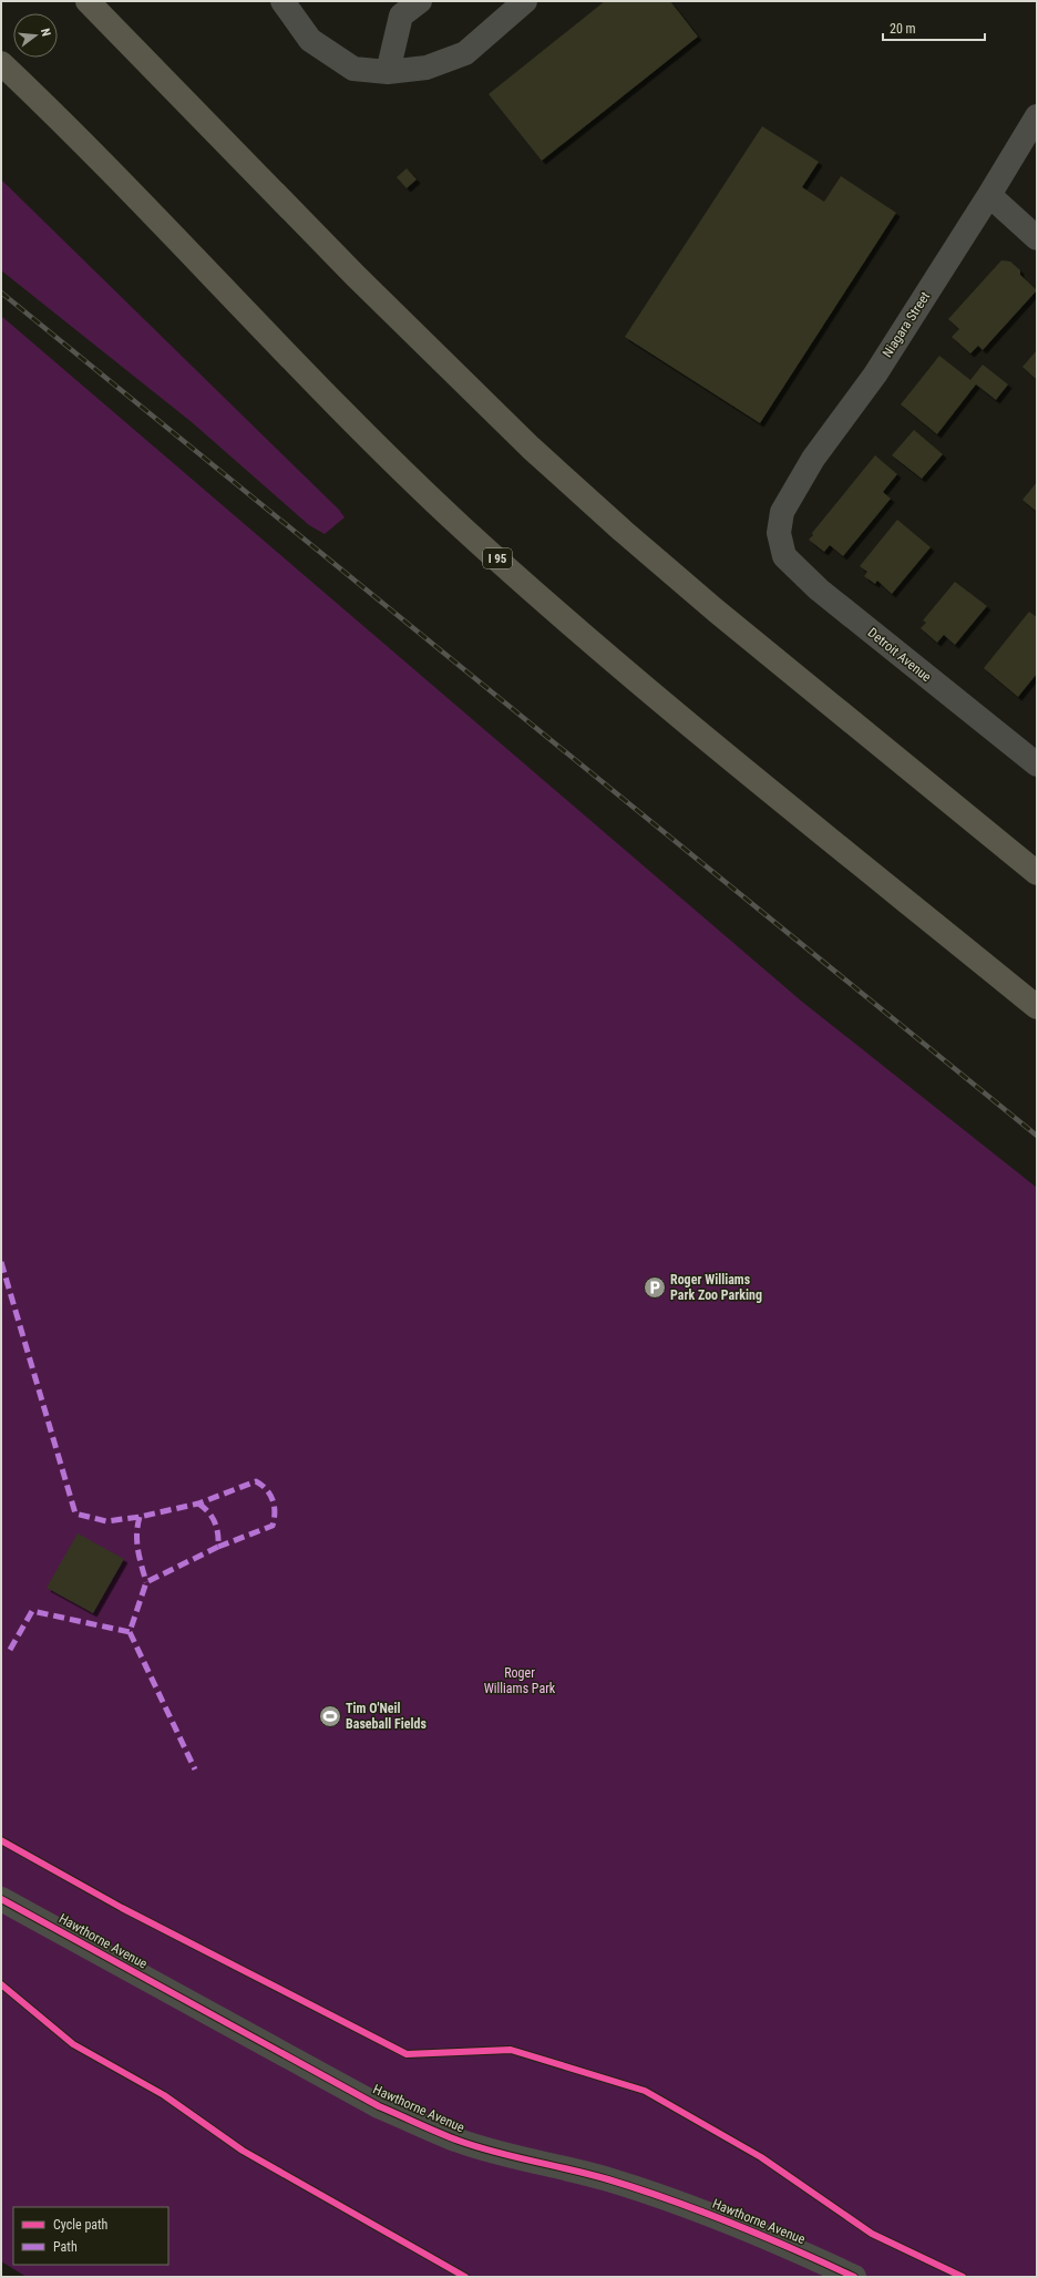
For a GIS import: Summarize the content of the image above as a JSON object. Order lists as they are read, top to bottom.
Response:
{
  "streets": {
    "highway": ["I 95"],
    "street": ["Niagara Street", "Detroit Avenue", "Hawthorne Avenue"]
  },
  "crossings": [
    ["Niagara Street", "Detroit Avenue"]
  ],
  "parks": ["Roger Williams Park"],
  "places": {
    "parking": ["Roger Williams Park Zoo Parking"],
    "sports": ["Tim O'Neil Baseball Fields"]
  },
  "legend": ["Cycle path", "Path"],
  "scale_bar": "20 m",
  "north": "right"
}
